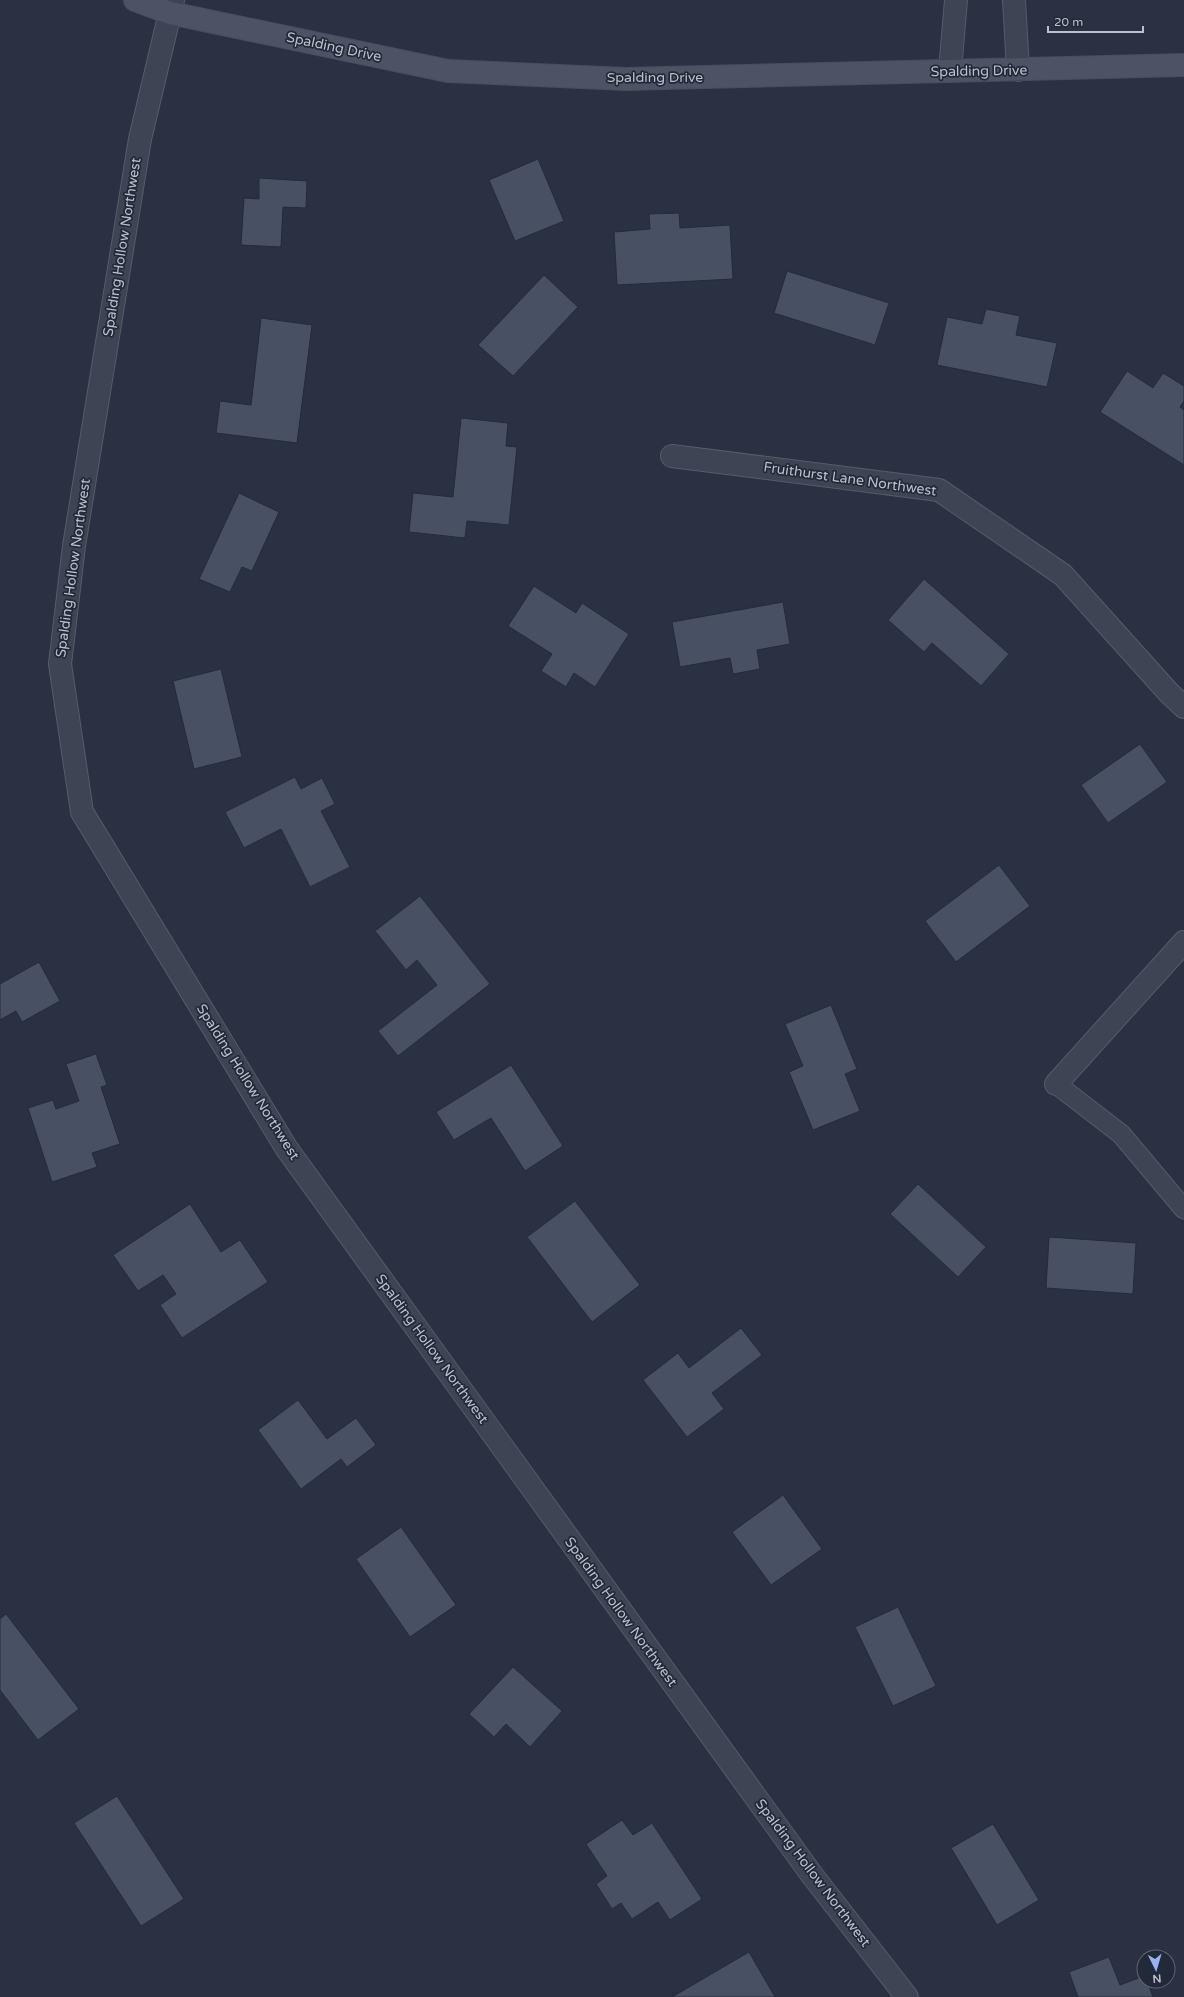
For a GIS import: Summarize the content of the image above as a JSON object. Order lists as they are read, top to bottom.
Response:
{
  "streets": {
    "main road": ["Spalding Drive"],
    "street": ["Spalding Hollow Northwest", "Fruithurst Lane Northwest"]
  },
  "crossings": [
    ["Spalding Drive", "Spalding Hollow Northwest"]
  ],
  "scale_bar": "20 m",
  "north": "bottom"
}
